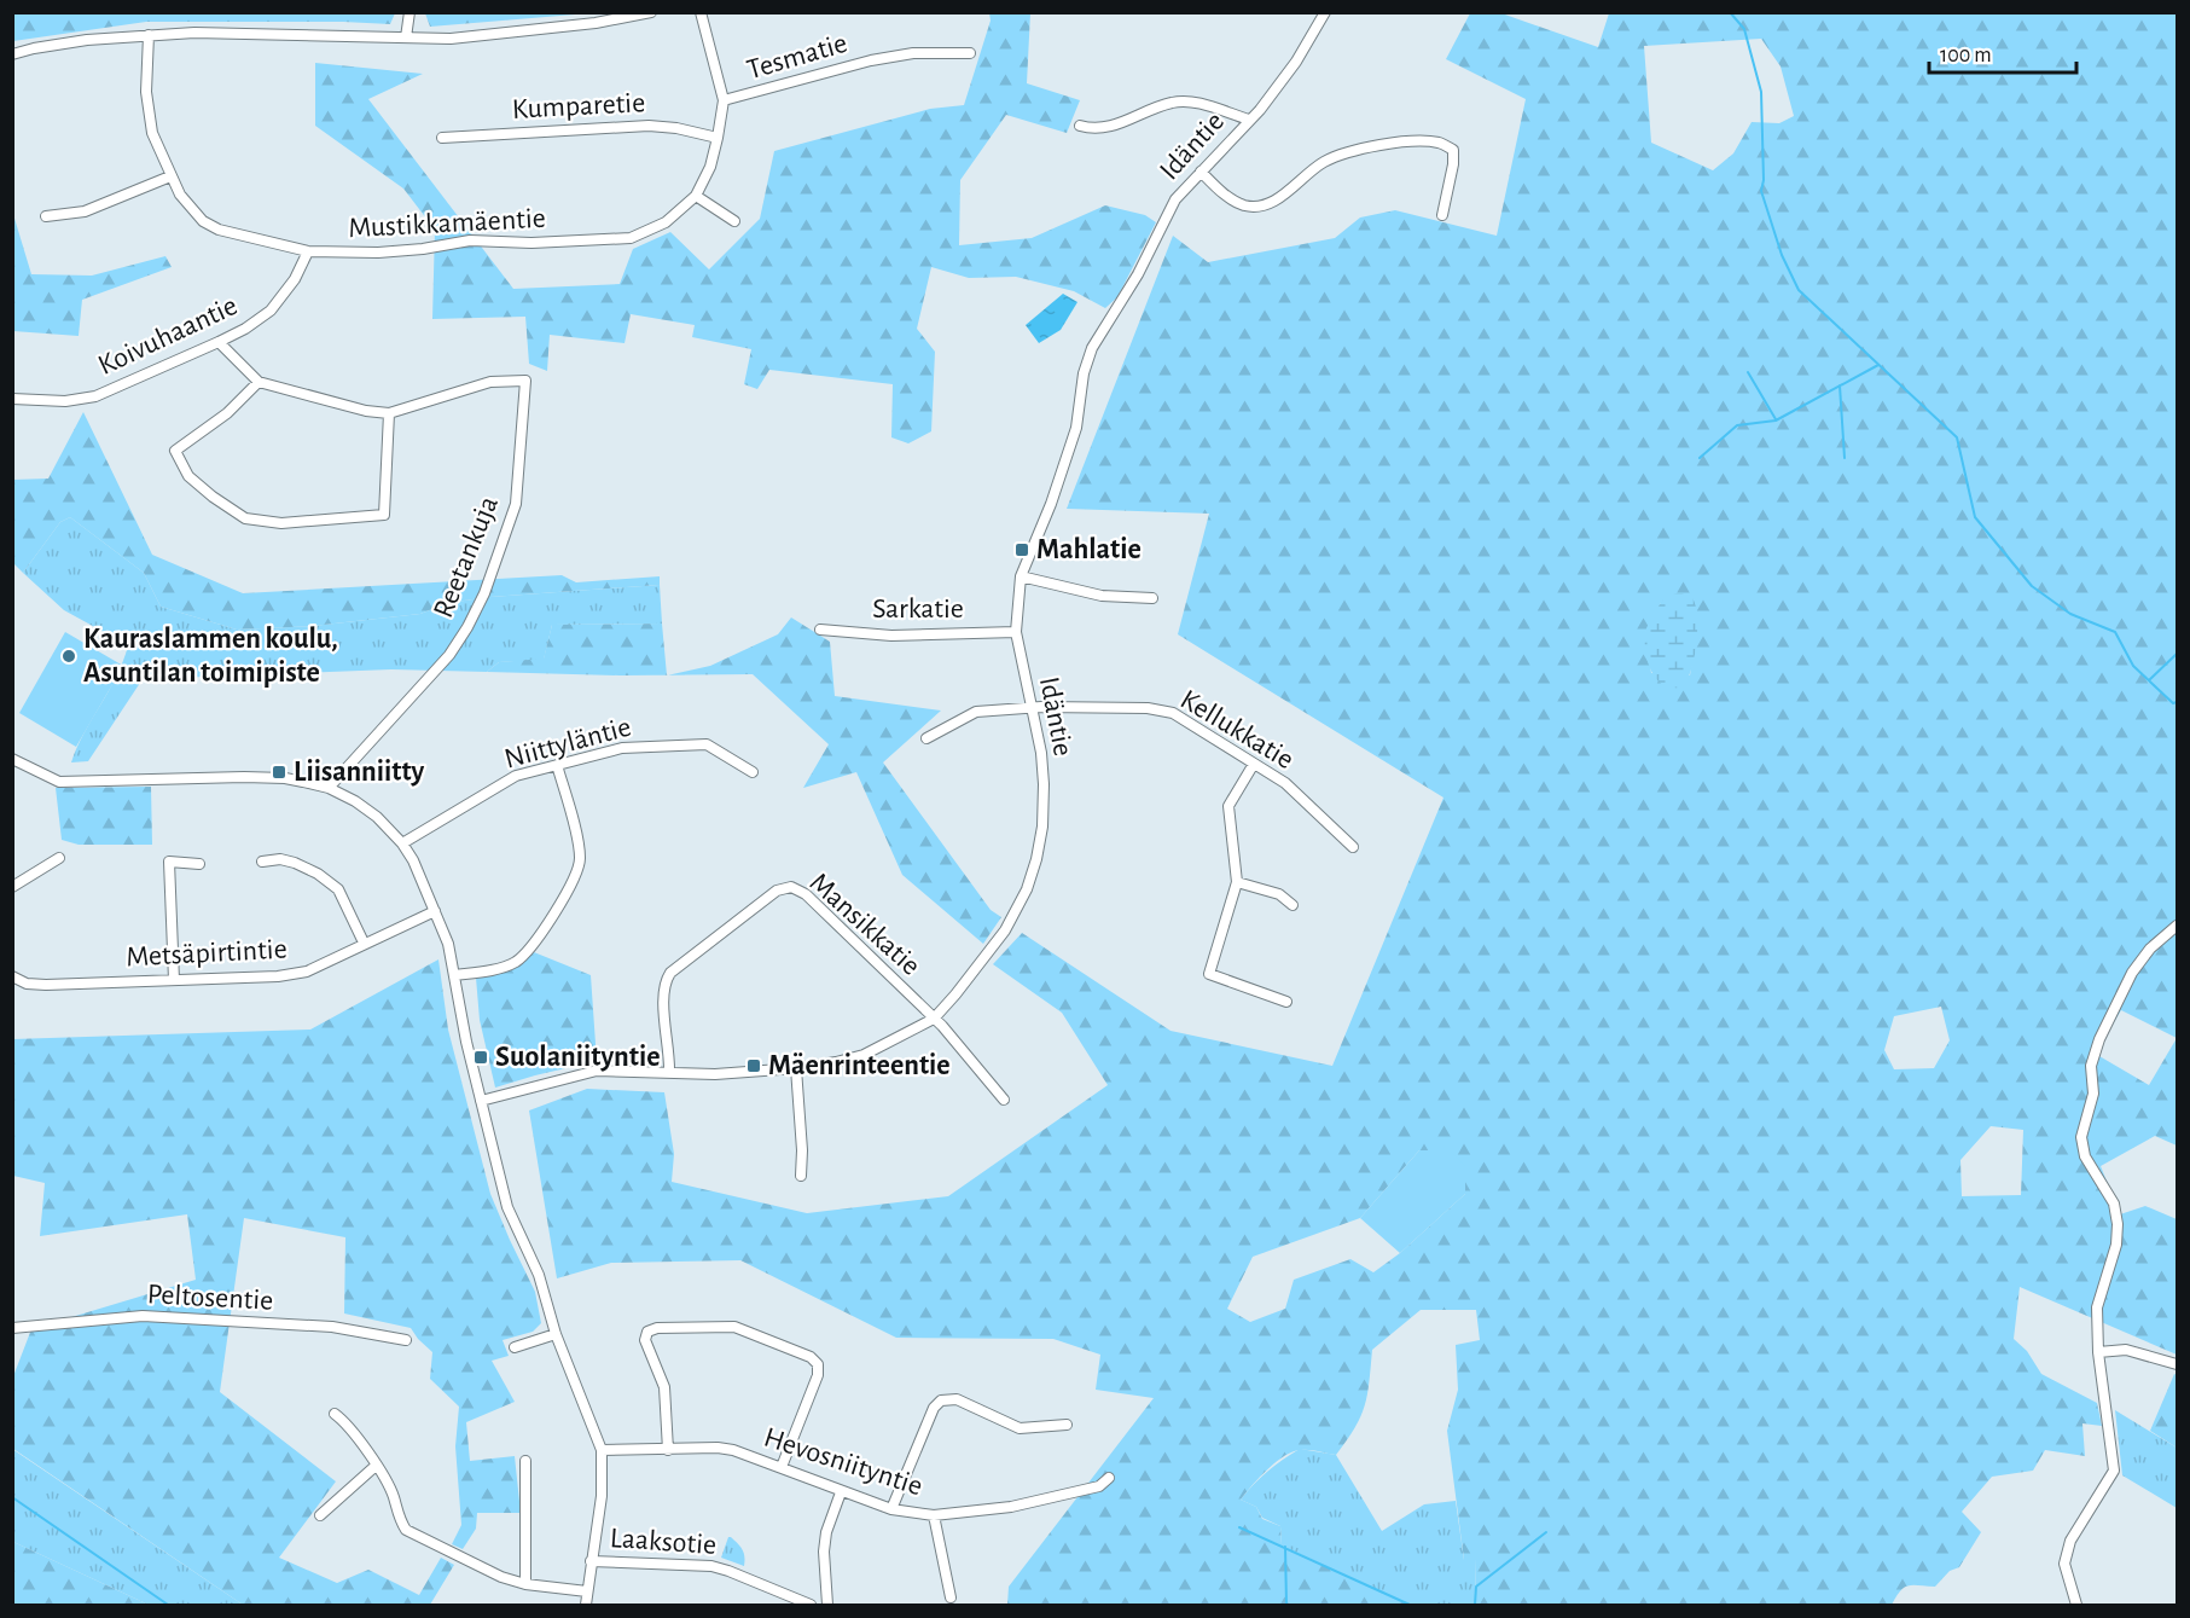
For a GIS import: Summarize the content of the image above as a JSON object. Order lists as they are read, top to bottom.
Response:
{
  "streets": {
    "street": [
      "Tesmatie",
      "Kumparetie",
      "Idäntie",
      "Mustikkamäentie",
      "Koivuhaantie",
      "Reetankuja",
      "Sarkatie",
      "Kellukkatie",
      "Niittyläntie",
      "Mansikkatie",
      "Metsäpirtintie",
      "Peltosentie",
      "Hevosniityntie",
      "Laaksotie"
    ]
  },
  "crossings": [
    ["Tesmatie", "Mustikkamäentie"],
    ["Kumparetie", "Mustikkamäentie"],
    ["Idäntie", "Sarkatie"],
    ["Idäntie", "Kellukkatie"],
    ["Idäntie", "Mansikkatie"],
    ["Mustikkamäentie", "Koivuhaantie"]
  ],
  "places": {
    "transit": [
      "Mahlatie",
      "Liisanniitty",
      "Suolaniityntie",
      "Mäenrinteentie"
    ],
    "other": ["Kauraslammen koulu, Asuntilan toimipiste"]
  },
  "scale_bar": "100 m"
}
